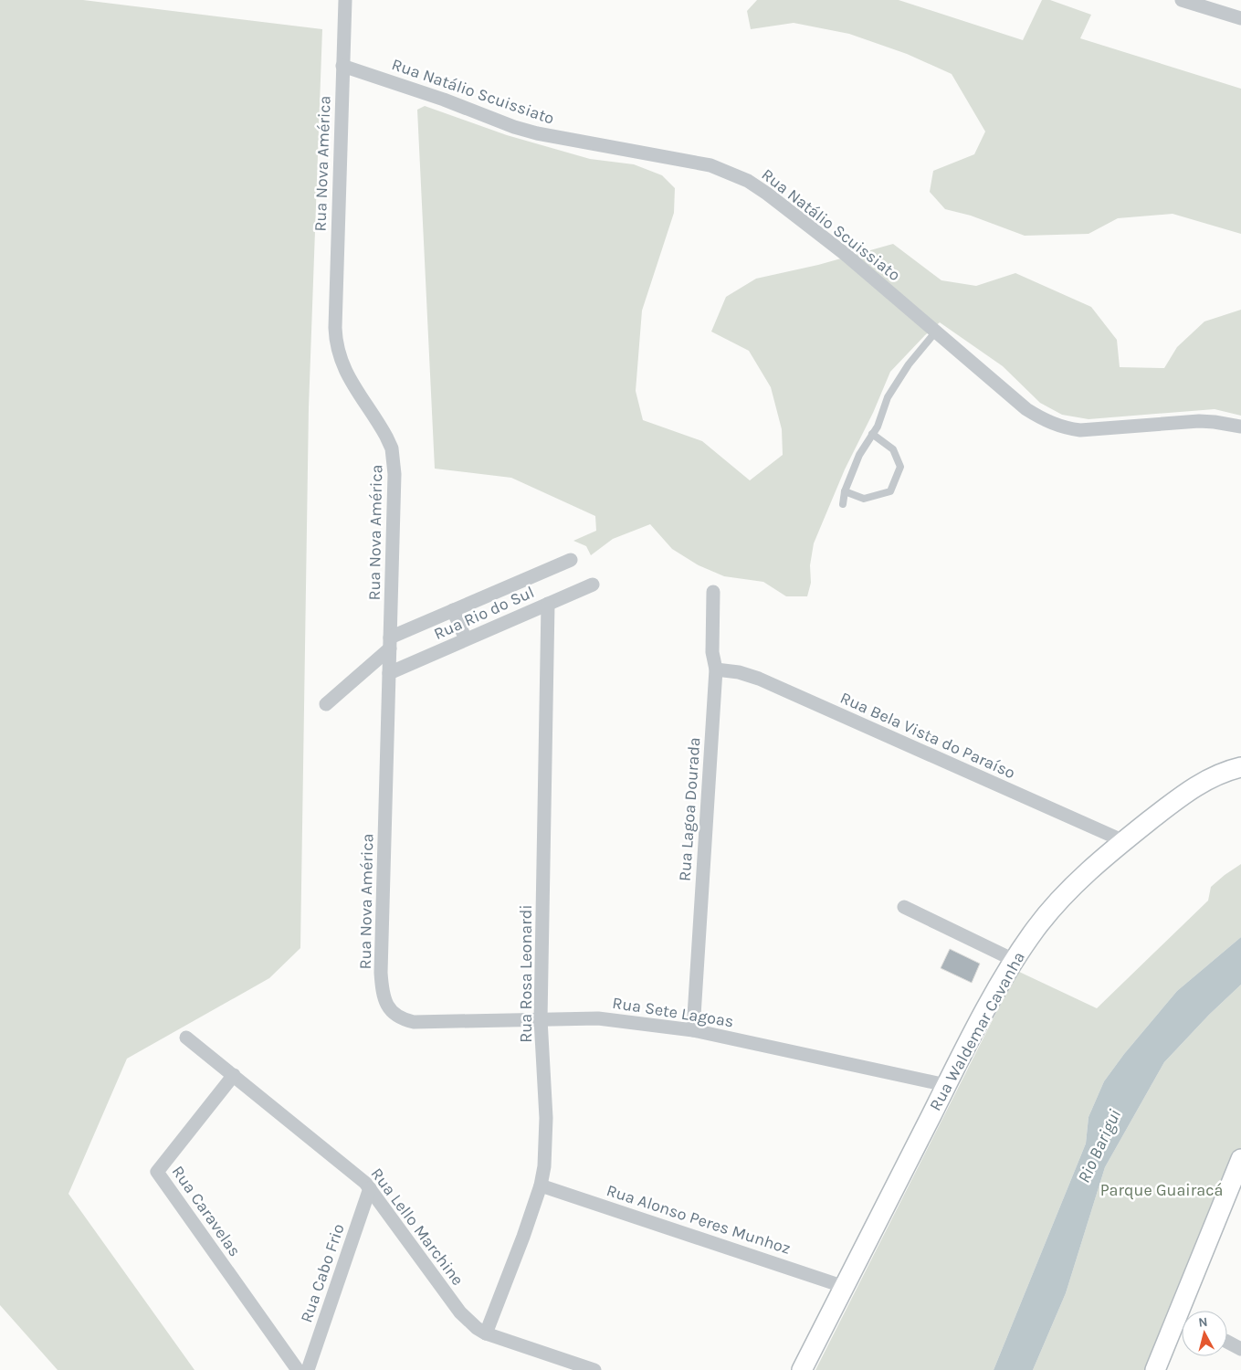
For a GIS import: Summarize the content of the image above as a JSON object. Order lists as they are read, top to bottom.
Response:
{
  "streets": {
    "street": [
      "Rua Natálio Scuissiato",
      "Rua Nova América",
      "Rua Rio do Sul",
      "Rua Bela Vista do Paraíso",
      "Rua Lagoa Dourada",
      "Rua Rosa Leonardi",
      "Rua Sete Lagoas",
      "Rua Waldemar Cavanha",
      "Rua Caravelas",
      "Rua Alonso Peres Munhoz",
      "Rua Lello Marchine",
      "Rua Cabo Frio"
    ]
  },
  "crossings": [
    ["Rua Natálio Scuissiato", "Rua Nova América"],
    ["Rua Nova América", "Rua Rio do Sul"],
    ["Rua Nova América", "Rua Sete Lagoas"],
    ["Rua Rio do Sul", "Rua Rosa Leonardi"],
    ["Rua Bela Vista do Paraíso", "Rua Lagoa Dourada"],
    ["Rua Bela Vista do Paraíso", "Rua Waldemar Cavanha"],
    ["Rua Lagoa Dourada", "Rua Sete Lagoas"],
    ["Rua Rosa Leonardi", "Rua Sete Lagoas"],
    ["Rua Rosa Leonardi", "Rua Alonso Peres Munhoz"],
    ["Rua Rosa Leonardi", "Rua Lello Marchine"],
    ["Rua Sete Lagoas", "Rua Waldemar Cavanha"],
    ["Rua Waldemar Cavanha", "Rua Alonso Peres Munhoz"],
    ["Rua Caravelas", "Rua Lello Marchine"],
    ["Rua Lello Marchine", "Rua Cabo Frio"]
  ],
  "water": ["Rio Barigui"],
  "parks": ["Parque Guairacá"],
  "north": "top"
}
